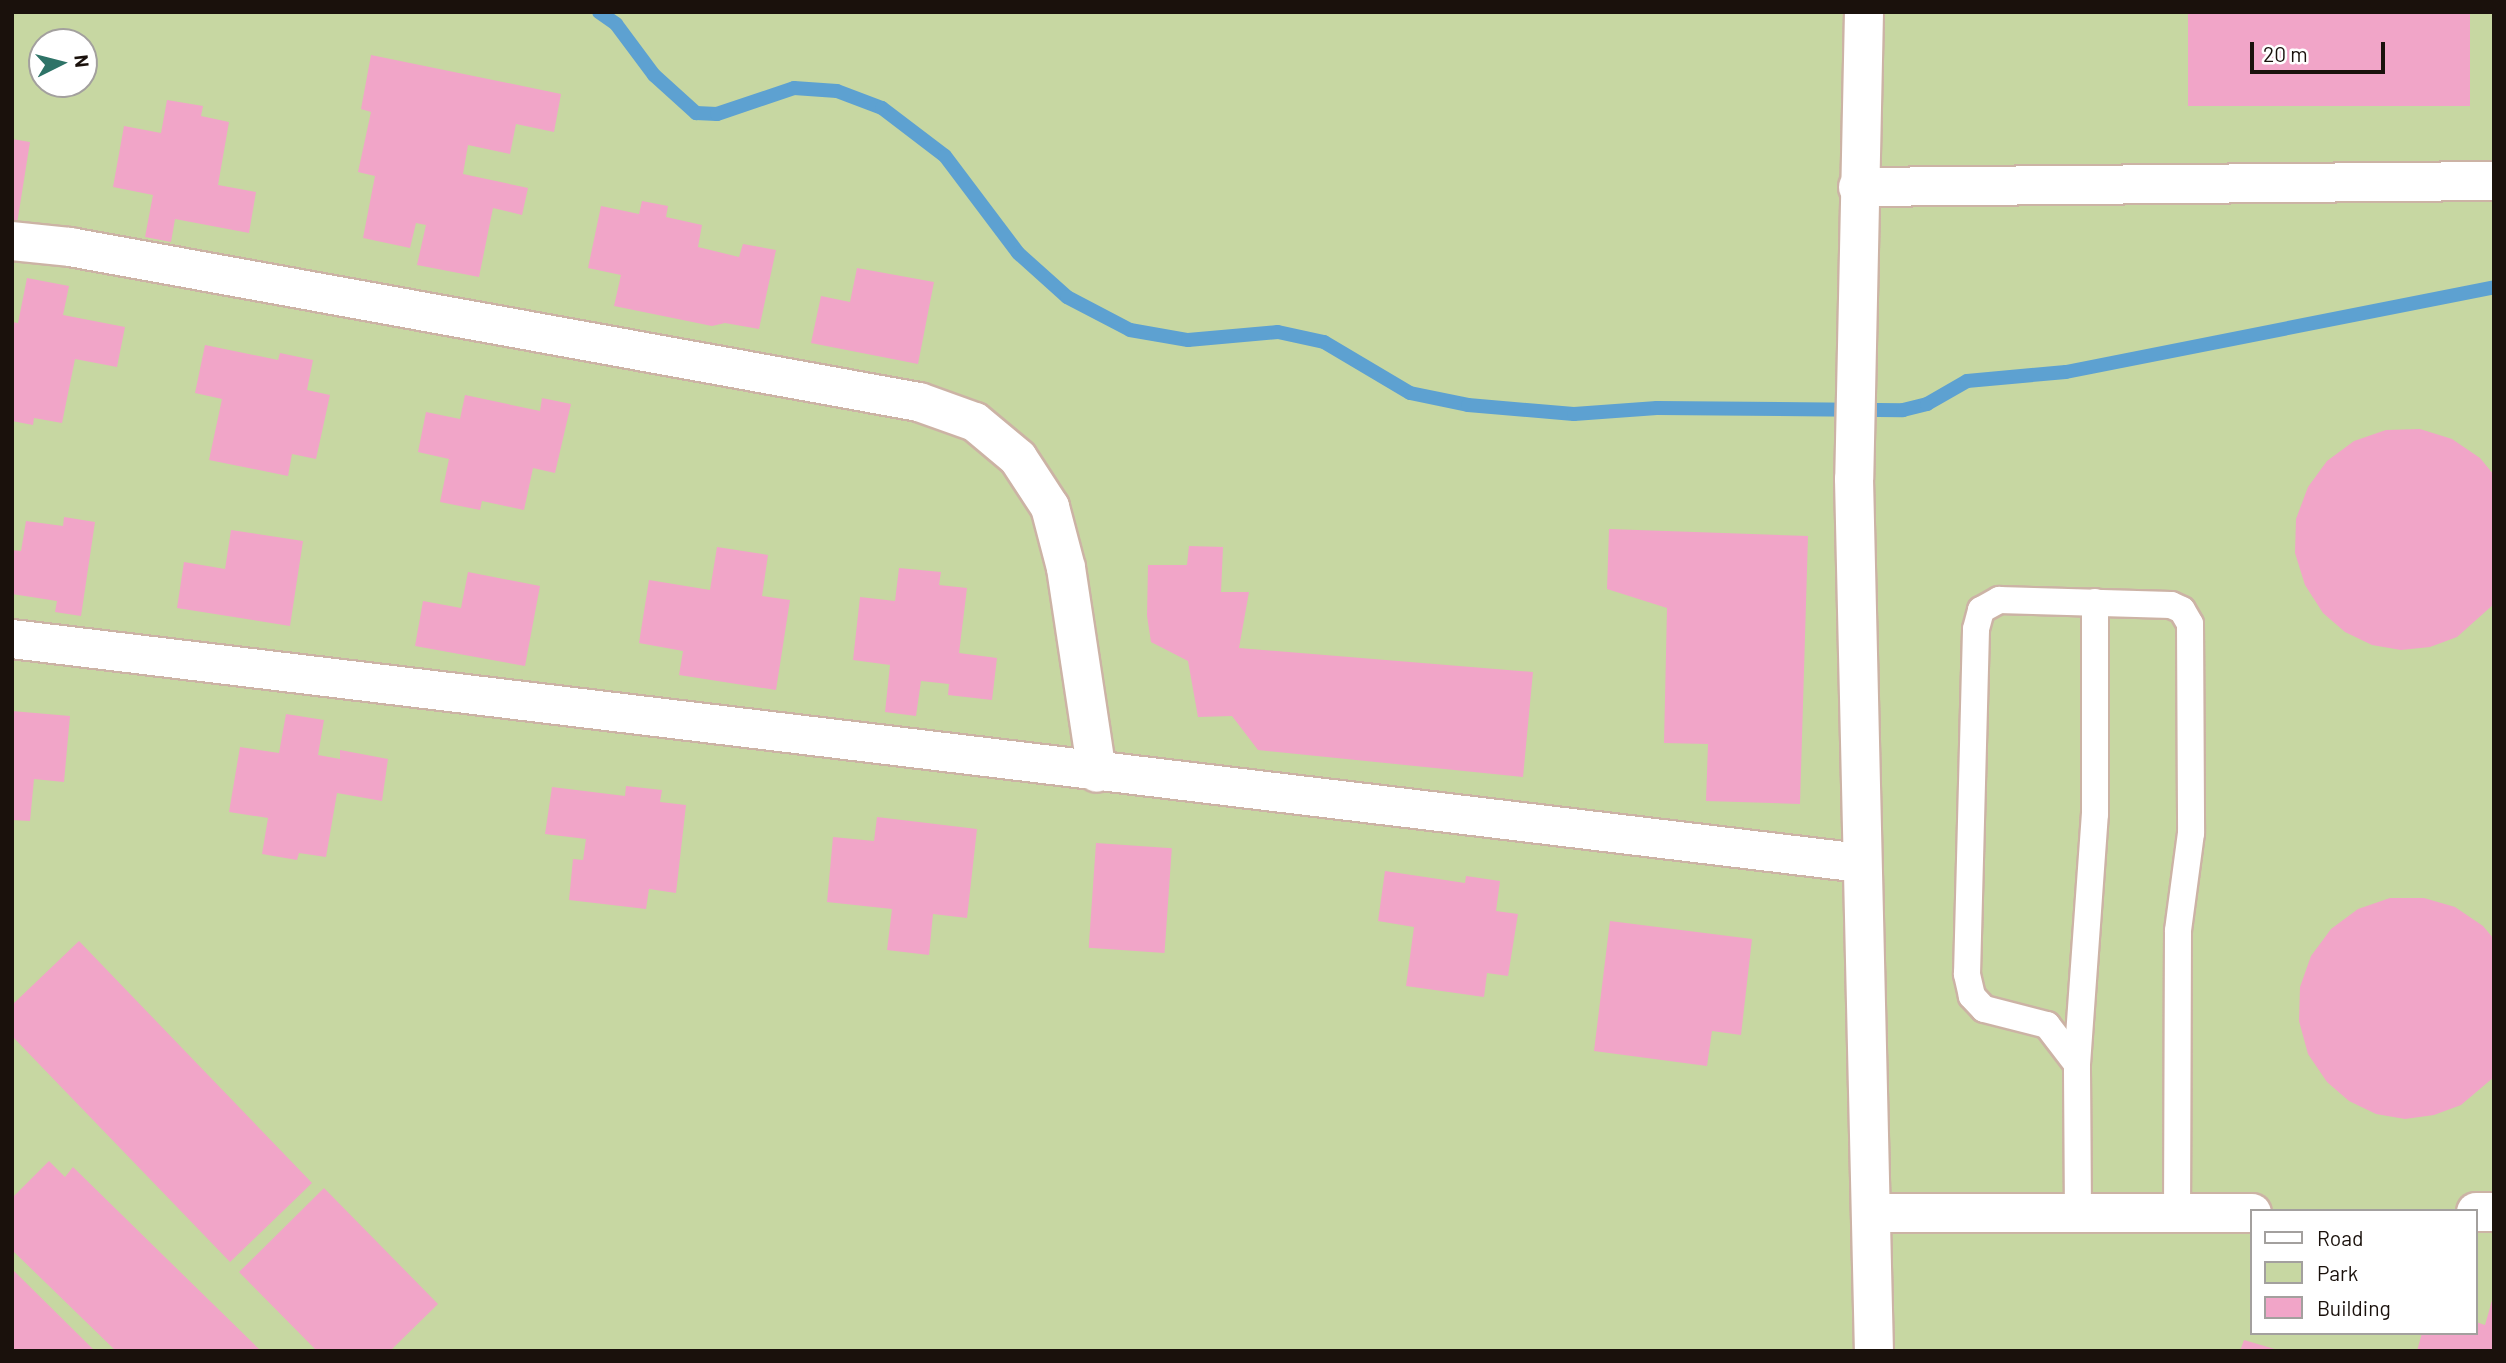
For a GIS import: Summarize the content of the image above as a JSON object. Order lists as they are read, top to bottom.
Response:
{
  "legend": ["Road", "Park", "Building"],
  "scale_bar": "20 m",
  "north": "right"
}
